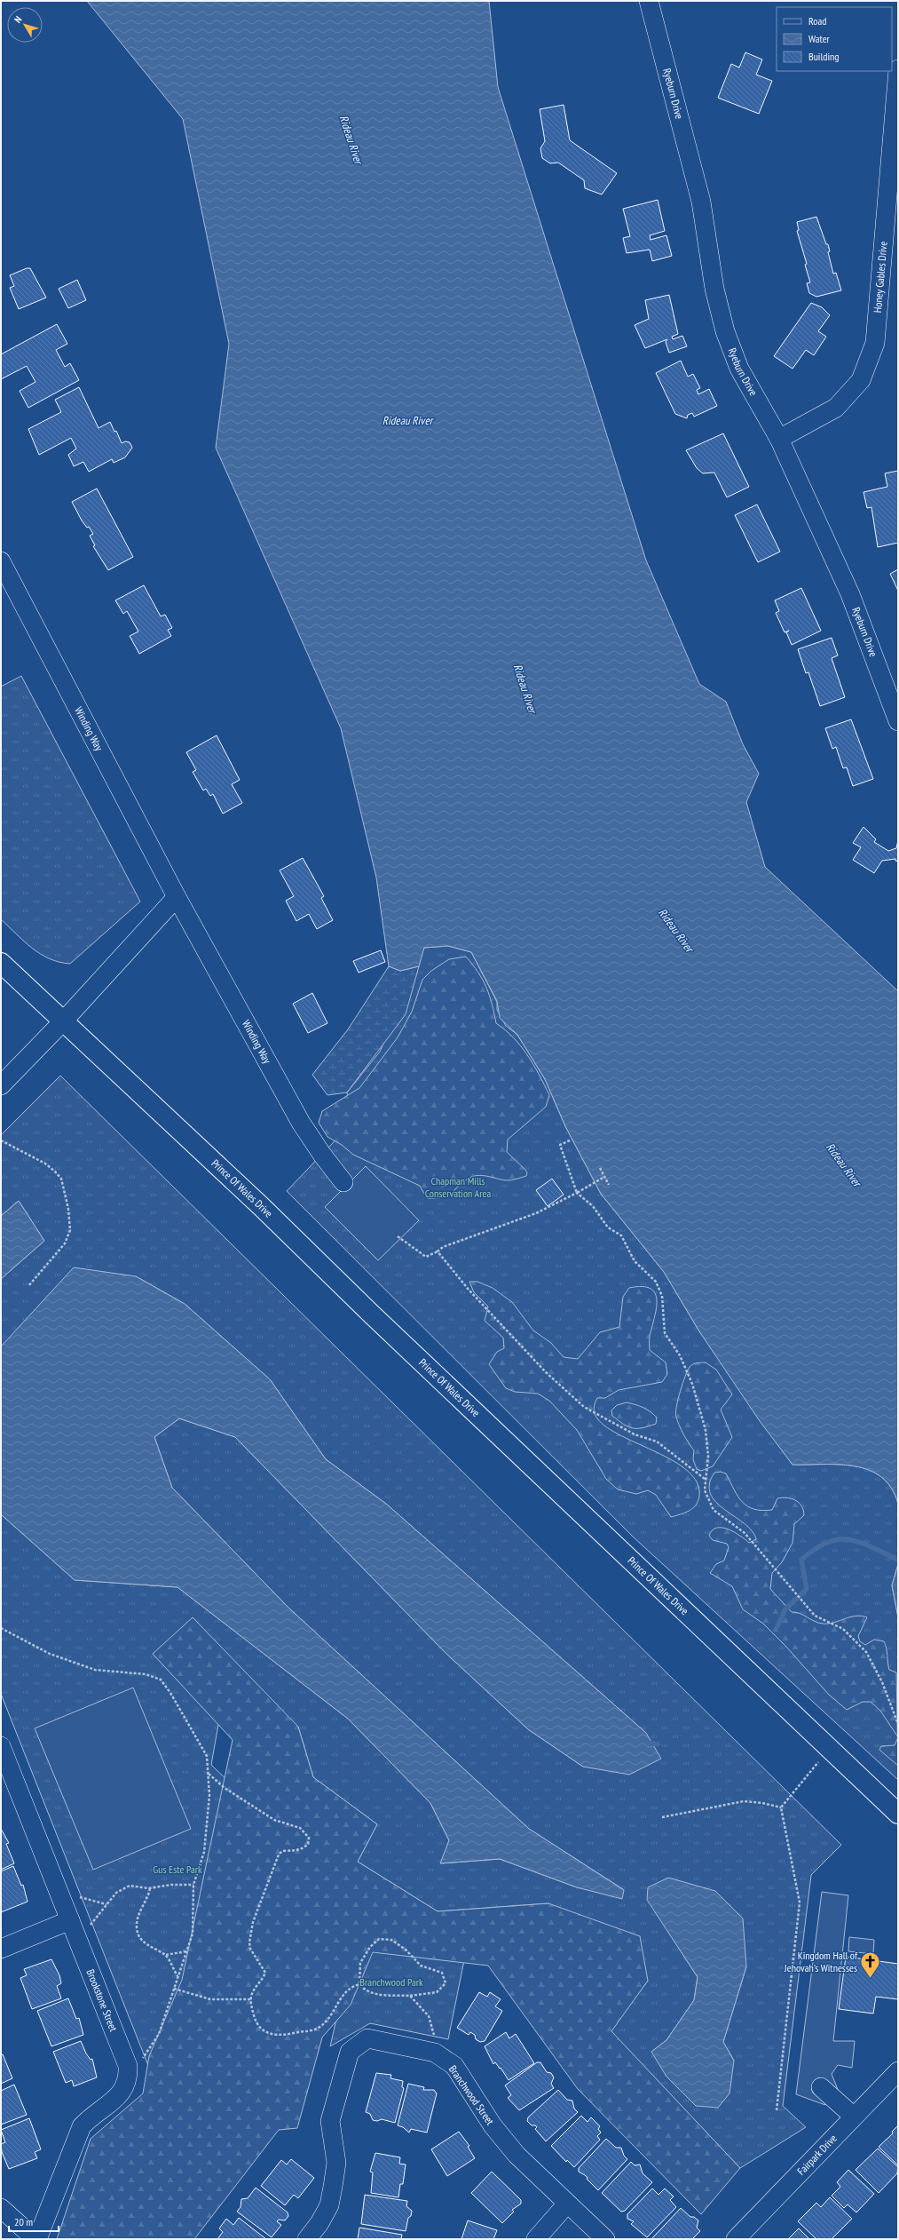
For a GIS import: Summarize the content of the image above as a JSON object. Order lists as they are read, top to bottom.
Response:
{
  "streets": {
    "main road": ["Prince Of Wales Drive"],
    "street": [
      "Ryeburn Drive",
      "Honey Gables Drive",
      "Winding Way",
      "Brookstone Street",
      "Branchwood Street",
      "Fairpark Drive"
    ]
  },
  "crossings": [
    ["Ryeburn Drive", "Honey Gables Drive"]
  ],
  "water": ["Rideau River"],
  "parks": ["Chapman Mills Conservation Area", "Gus Este Park", "Branchwood Park"],
  "places": {
    "church": ["Kingdom Hall of Jehovah's Witnesses"]
  },
  "legend": ["Road", "Water", "Building"],
  "scale_bar": "20 m",
  "north": "top left"
}
